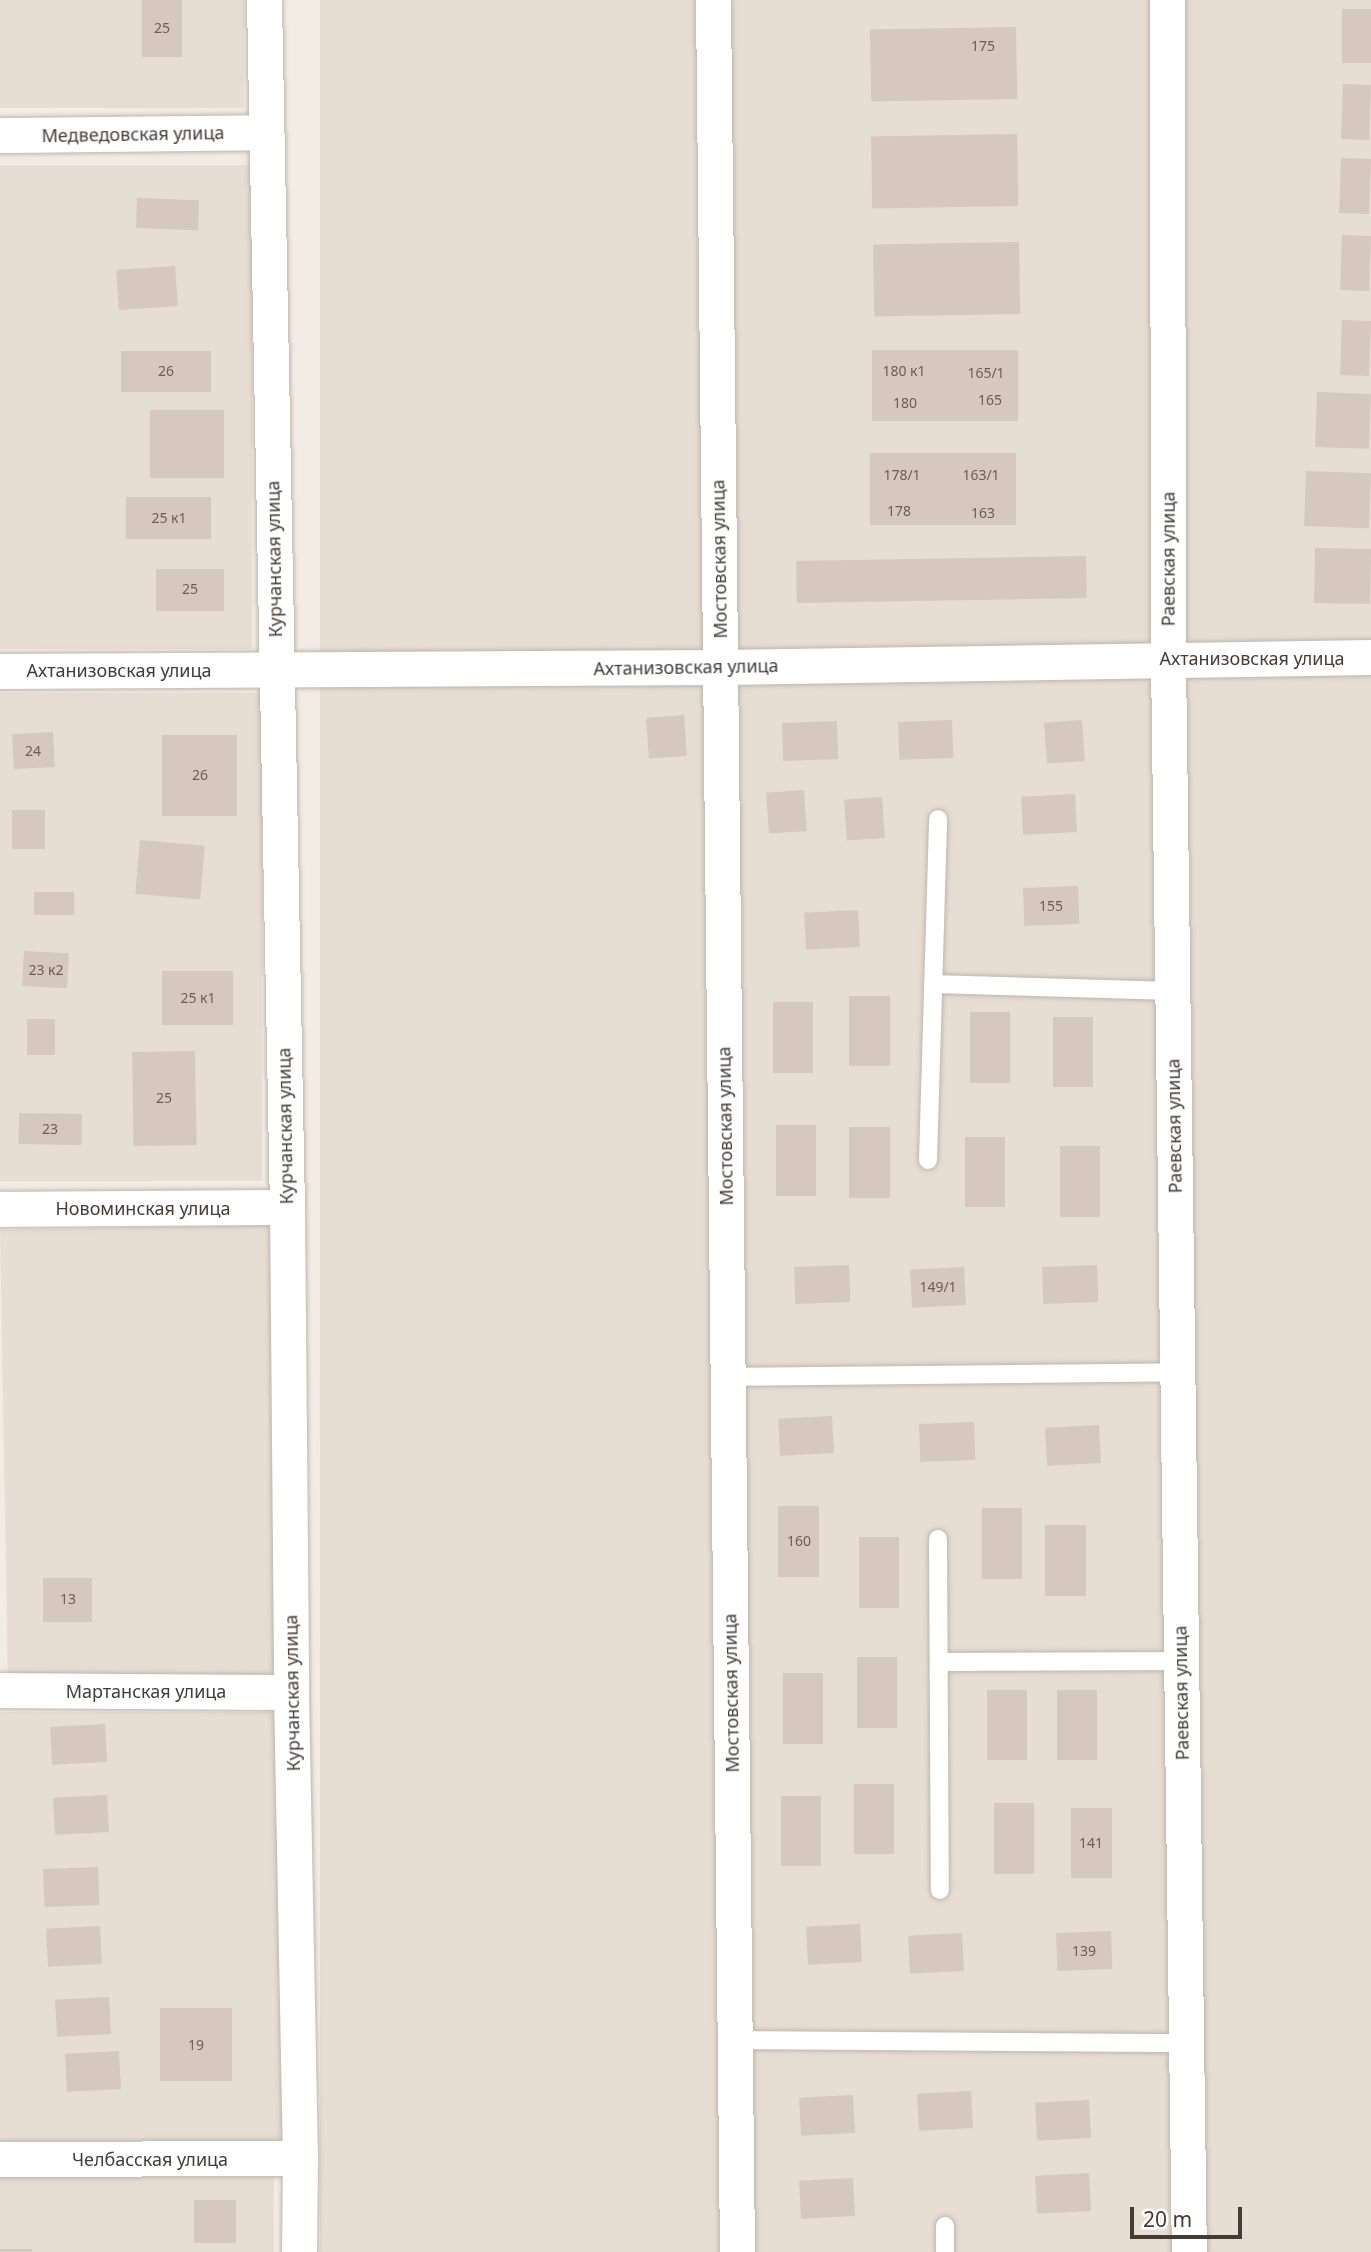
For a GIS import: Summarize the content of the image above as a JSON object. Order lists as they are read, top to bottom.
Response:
{
  "streets": {
    "street": [
      "Медведовская улица",
      "Курчанская улица",
      "Мостовская улица",
      "Раевская улица",
      "Ахтанизовская улица",
      "Новоминская улица",
      "Мартанская улица",
      "Челбасская улица"
    ]
  },
  "crossings": [
    ["Медведовская улица", "Курчанская улица"],
    ["Курчанская улица", "Ахтанизовская улица"],
    ["Курчанская улица", "Новоминская улица"],
    ["Курчанская улица", "Мартанская улица"],
    ["Курчанская улица", "Челбасская улица"],
    ["Мостовская улица", "Ахтанизовская улица"],
    ["Раевская улица", "Ахтанизовская улица"]
  ],
  "house_numbers": [
    "25",
    "175",
    "26",
    "180 к1",
    "165/1",
    "165",
    "180",
    "178/1",
    "163/1",
    "178",
    "163",
    "25 к1",
    "25",
    "24",
    "26",
    "155",
    "23 к2",
    "25 к1",
    "25",
    "23",
    "149/1",
    "160",
    "13",
    "141",
    "139",
    "19"
  ],
  "scale_bar": "20 m"
}
